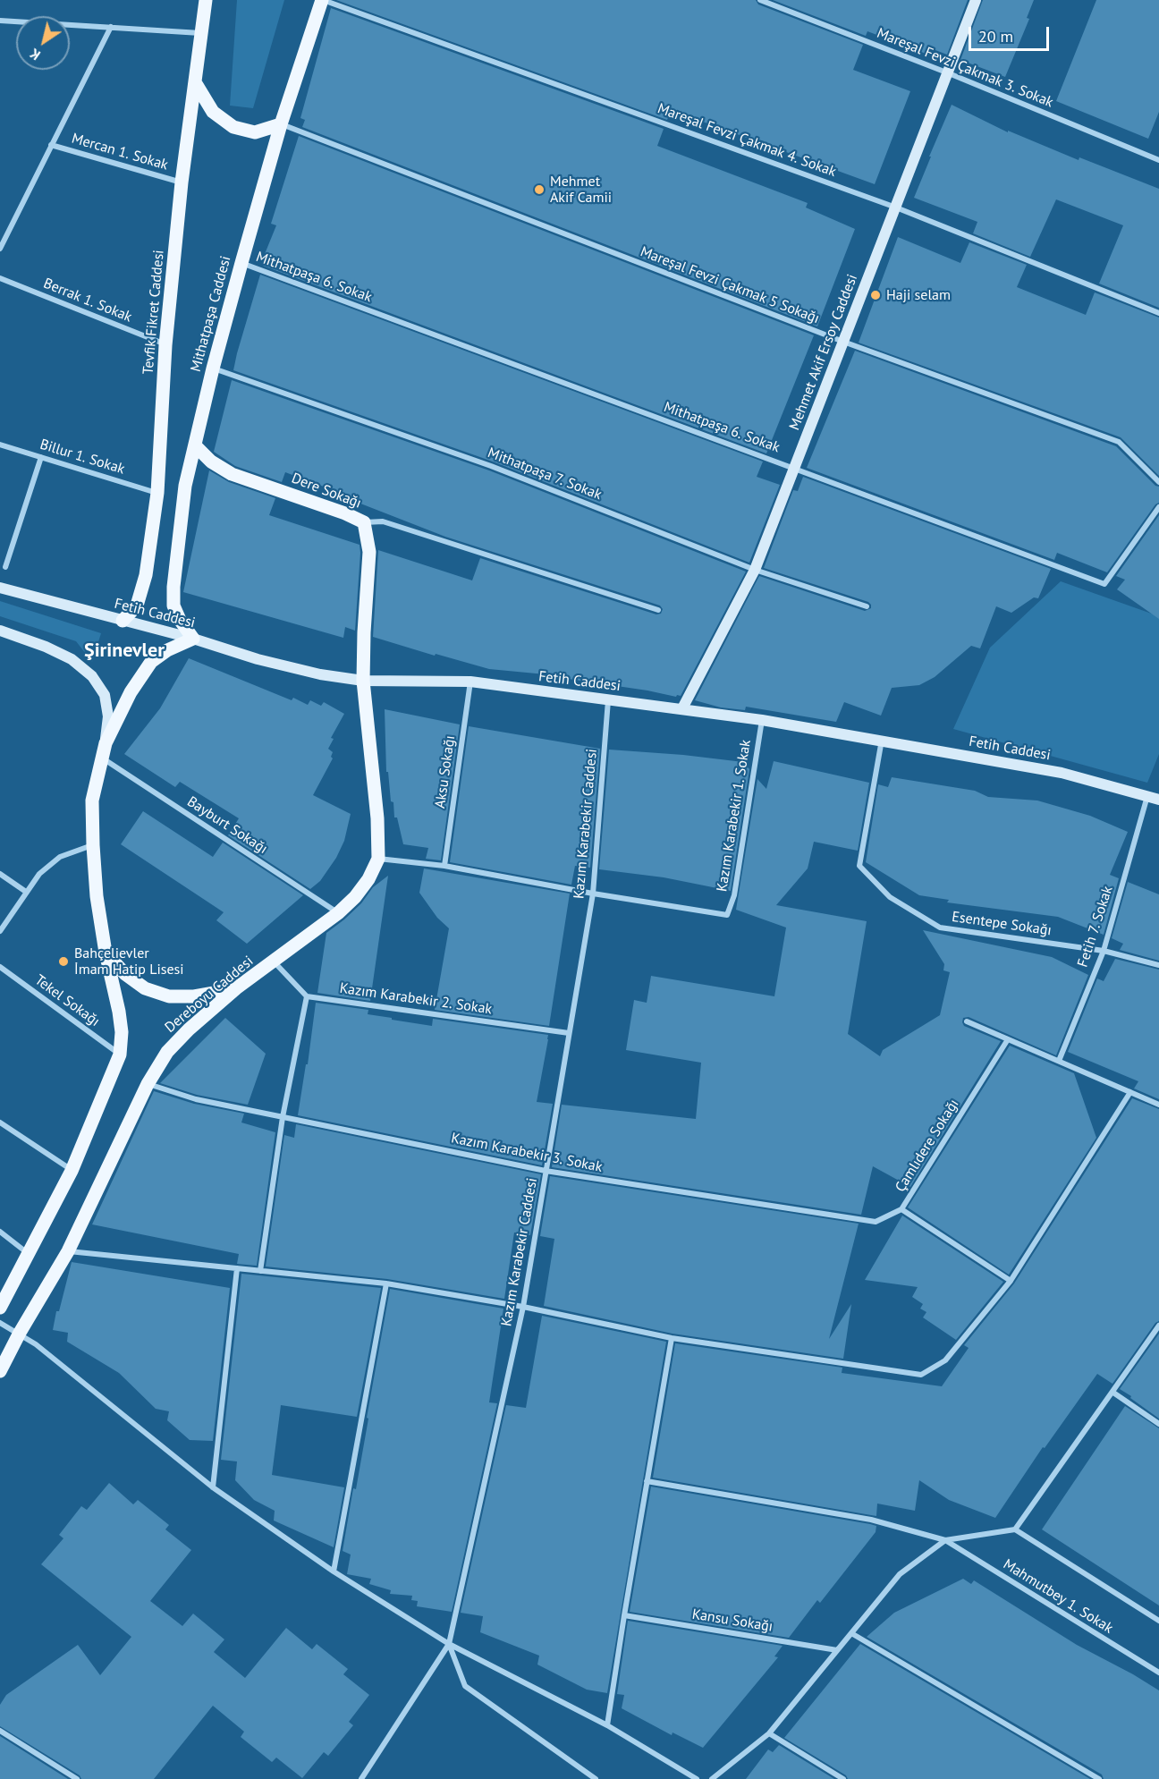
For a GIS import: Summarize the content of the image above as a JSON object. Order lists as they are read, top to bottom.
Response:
{
  "streets": {
    "main road": [
      "Tevfik Fikret Caddesi",
      "Mithatpaşa Caddesi",
      "Dere Sokağı",
      "Dereboyu Caddesi"
    ],
    "street": [
      "Mareşal Fevzi Çakmak 3. Sokak",
      "Mareşal Fevzi Çakmak 4. Sokak",
      "Mercan 1. Sokak",
      "Mithatpaşa 6. Sokak",
      "Mareşal Fevzi Çakmak 5 Sokağı",
      "Berrak 1. Sokak",
      "Mehmet Akif Ersoy Caddesi",
      "Billur 1. Sokak",
      "Mithatpaşa 7. Sokak",
      "Fetih Caddesi",
      "Aksu Sokağı",
      "Kazım Karabekir 1. Sokak",
      "Kazım Karabekir Caddesi",
      "Bayburt Sokağı",
      "Esentepe Sokağı",
      "Fetih 7. Sokak",
      "Kazım Karabekir 2. Sokak",
      "Tekel Sokağı",
      "Çamlıdere Sokağı",
      "Kazım Karabekir 3. Sokak",
      "Mahmutbey 1. Sokak",
      "Kansu Sokağı"
    ]
  },
  "crossings": [
    ["Mareşal Fevzi Çakmak 3. Sokak", "Mehmet Akif Ersoy Caddesi"],
    ["Mareşal Fevzi Çakmak 4. Sokak", "Mithatpaşa Caddesi"],
    ["Mareşal Fevzi Çakmak 4. Sokak", "Mehmet Akif Ersoy Caddesi"],
    ["Mercan 1. Sokak", "Tevfik Fikret Caddesi"],
    ["Mithatpaşa 6. Sokak", "Mithatpaşa Caddesi"],
    ["Mithatpaşa 6. Sokak", "Mehmet Akif Ersoy Caddesi"],
    ["Mareşal Fevzi Çakmak 5 Sokağı", "Mithatpaşa Caddesi"],
    ["Mareşal Fevzi Çakmak 5 Sokağı", "Mehmet Akif Ersoy Caddesi"],
    ["Berrak 1. Sokak", "Tevfik Fikret Caddesi"],
    ["Tevfik Fikret Caddesi", "Billur 1. Sokak"],
    ["Tevfik Fikret Caddesi", "Fetih Caddesi"],
    ["Mithatpaşa Caddesi", "Mithatpaşa 7. Sokak"],
    ["Mithatpaşa Caddesi", "Dere Sokağı"],
    ["Mithatpaşa Caddesi", "Fetih Caddesi"],
    ["Mehmet Akif Ersoy Caddesi", "Mithatpaşa 7. Sokak"],
    ["Mehmet Akif Ersoy Caddesi", "Fetih Caddesi"],
    ["Dere Sokağı", "Fetih Caddesi"],
    ["Dere Sokağı", "Dereboyu Caddesi"],
    ["Fetih Caddesi", "Aksu Sokağı"],
    ["Fetih Caddesi", "Kazım Karabekir 1. Sokak"],
    ["Fetih Caddesi", "Kazım Karabekir Caddesi"],
    ["Fetih Caddesi", "Esentepe Sokağı"],
    ["Fetih Caddesi", "Fetih 7. Sokak"],
    ["Fetih Caddesi", "Dereboyu Caddesi"],
    ["Aksu Sokağı", "Kazım Karabekir 1. Sokak"],
    ["Kazım Karabekir 1. Sokak", "Kazım Karabekir Caddesi"],
    ["Kazım Karabekir 1. Sokak", "Dereboyu Caddesi"],
    ["Kazım Karabekir Caddesi", "Kazım Karabekir 2. Sokak"],
    ["Kazım Karabekir Caddesi", "Kazım Karabekir 3. Sokak"],
    ["Bayburt Sokağı", "Dereboyu Caddesi"],
    ["Esentepe Sokağı", "Fetih 7. Sokak"],
    ["Dereboyu Caddesi", "Kazım Karabekir 3. Sokak"],
    ["Çamlıdere Sokağı", "Kazım Karabekir 3. Sokak"]
  ],
  "districts": ["Şirinevler"],
  "places": ["Mehmet Akif Camii", "Haji selam", "Bahçelievler İmam Hatip Lisesi"],
  "scale_bar": "20 m",
  "north": "bottom left"
}
